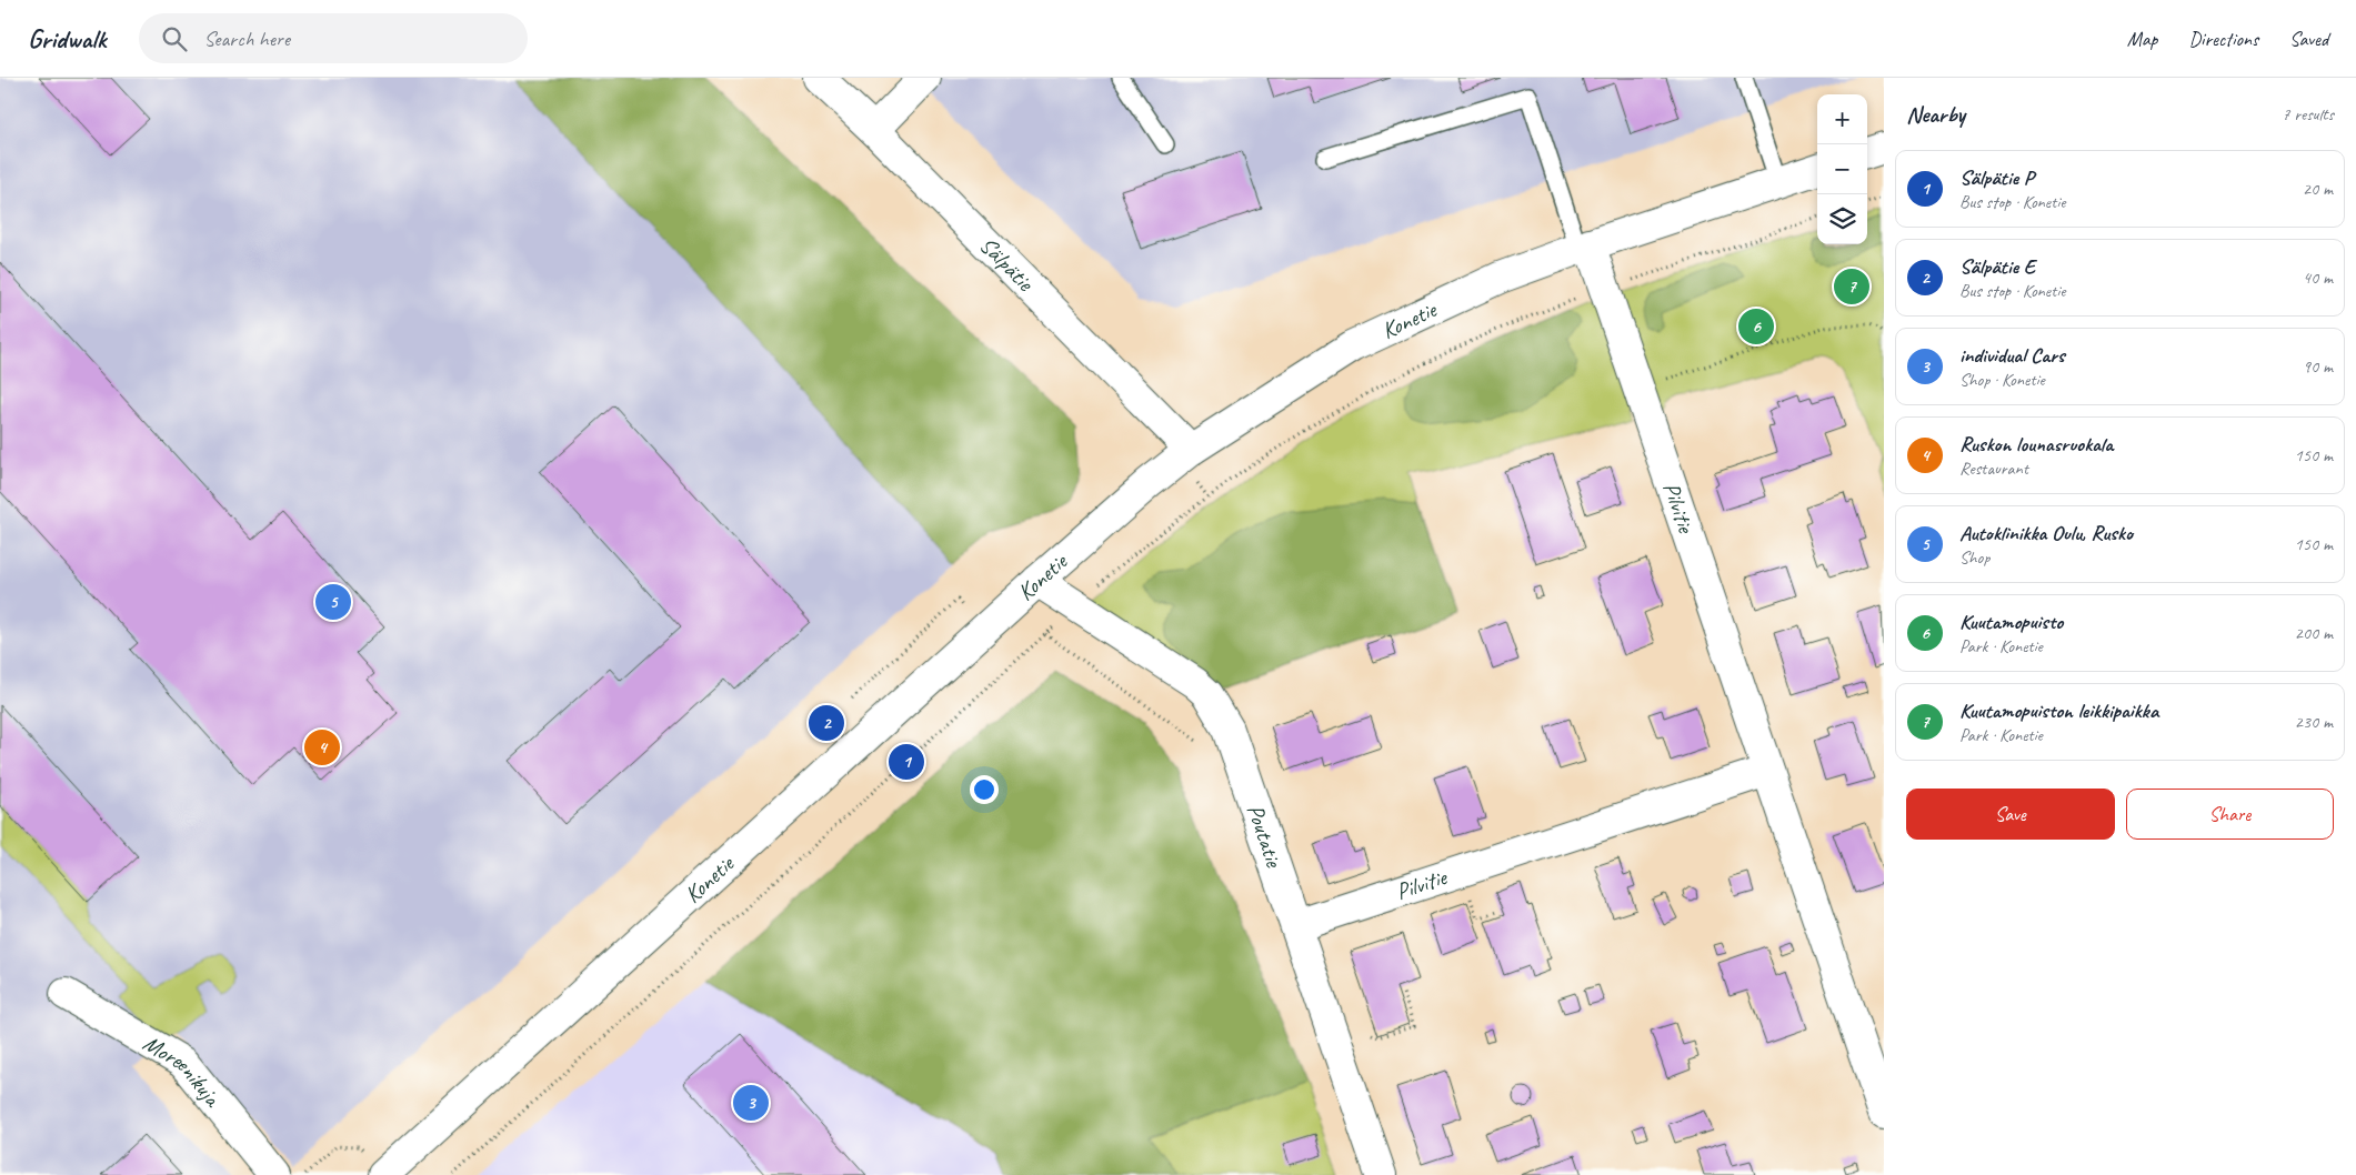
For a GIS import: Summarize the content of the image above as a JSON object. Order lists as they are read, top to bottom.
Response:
{
  "streets": {
    "street": [
      "Sälpätie",
      "Konetie",
      "Pilvitie",
      "Poutatie",
      "Moreenikuja"
    ]
  },
  "crossings": [
    ["Sälpätie", "Konetie"],
    ["Konetie", "Pilvitie"],
    ["Konetie", "Poutatie"],
    ["Pilvitie", "Poutatie"]
  ],
  "page": {
    "header": "Gridwalk",
    "search": "Search here",
    "nav": ["Map", "Directions", "Saved"],
    "heading": ["Nearby", "7 results"],
    "map_buttons": ["+", "−"],
    "list": [
      {
        "mark": "1",
        "name": "Sälpätie P",
        "note": "Bus stop · Konetie",
        "value": "20 m"
      },
      {
        "mark": "2",
        "name": "Sälpätie E",
        "note": "Bus stop · Konetie",
        "value": "40 m"
      },
      {
        "mark": "3",
        "name": "individual Cars",
        "note": "Shop · Konetie",
        "value": "90 m"
      },
      {
        "mark": "4",
        "name": "Ruskon lounasruokala",
        "note": "Restaurant",
        "value": "150 m"
      },
      {
        "mark": "5",
        "name": "Autoklinikka Oulu, Rusko",
        "note": "Shop",
        "value": "150 m"
      },
      {
        "mark": "6",
        "name": "Kuutamopuisto",
        "note": "Park · Konetie",
        "value": "200 m"
      },
      {
        "mark": "7",
        "name": "Kuutamopuiston leikkipaikka",
        "note": "Park · Konetie",
        "value": "230 m"
      }
    ],
    "pins": [
      "7",
      "6",
      "5",
      "2",
      "4",
      "1",
      "3"
    ],
    "buttons": ["Save", "Share"]
  }
}
